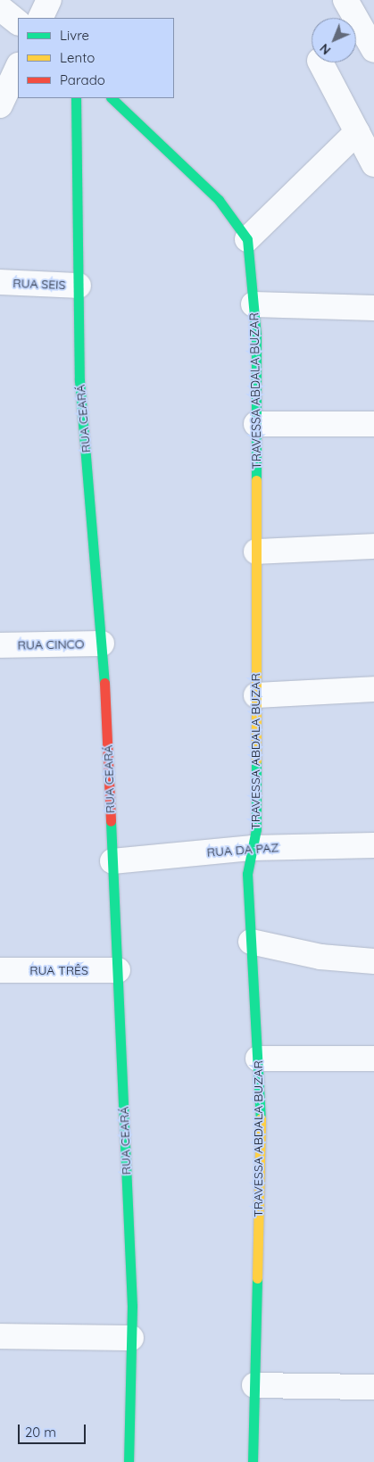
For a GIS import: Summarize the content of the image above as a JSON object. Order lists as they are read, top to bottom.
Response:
{
  "streets": {
    "street": [
      "RUA SEIS",
      "TRAVESSA ABDALA BUZAR",
      "RUA CEARÁ",
      "RUA CINCO",
      "RUA DA PAZ",
      "RUA TRÊS"
    ]
  },
  "crossings": [
    ["RUA SEIS", "RUA CEARÁ"],
    ["TRAVESSA ABDALA BUZAR", "RUA DA PAZ"],
    ["RUA CEARÁ", "RUA CINCO"],
    ["RUA CEARÁ", "RUA DA PAZ"],
    ["RUA CEARÁ", "RUA TRÊS"]
  ],
  "legend": ["Livre", "Lento", "Parado"],
  "scale_bar": "20 m",
  "north": "bottom left"
}
